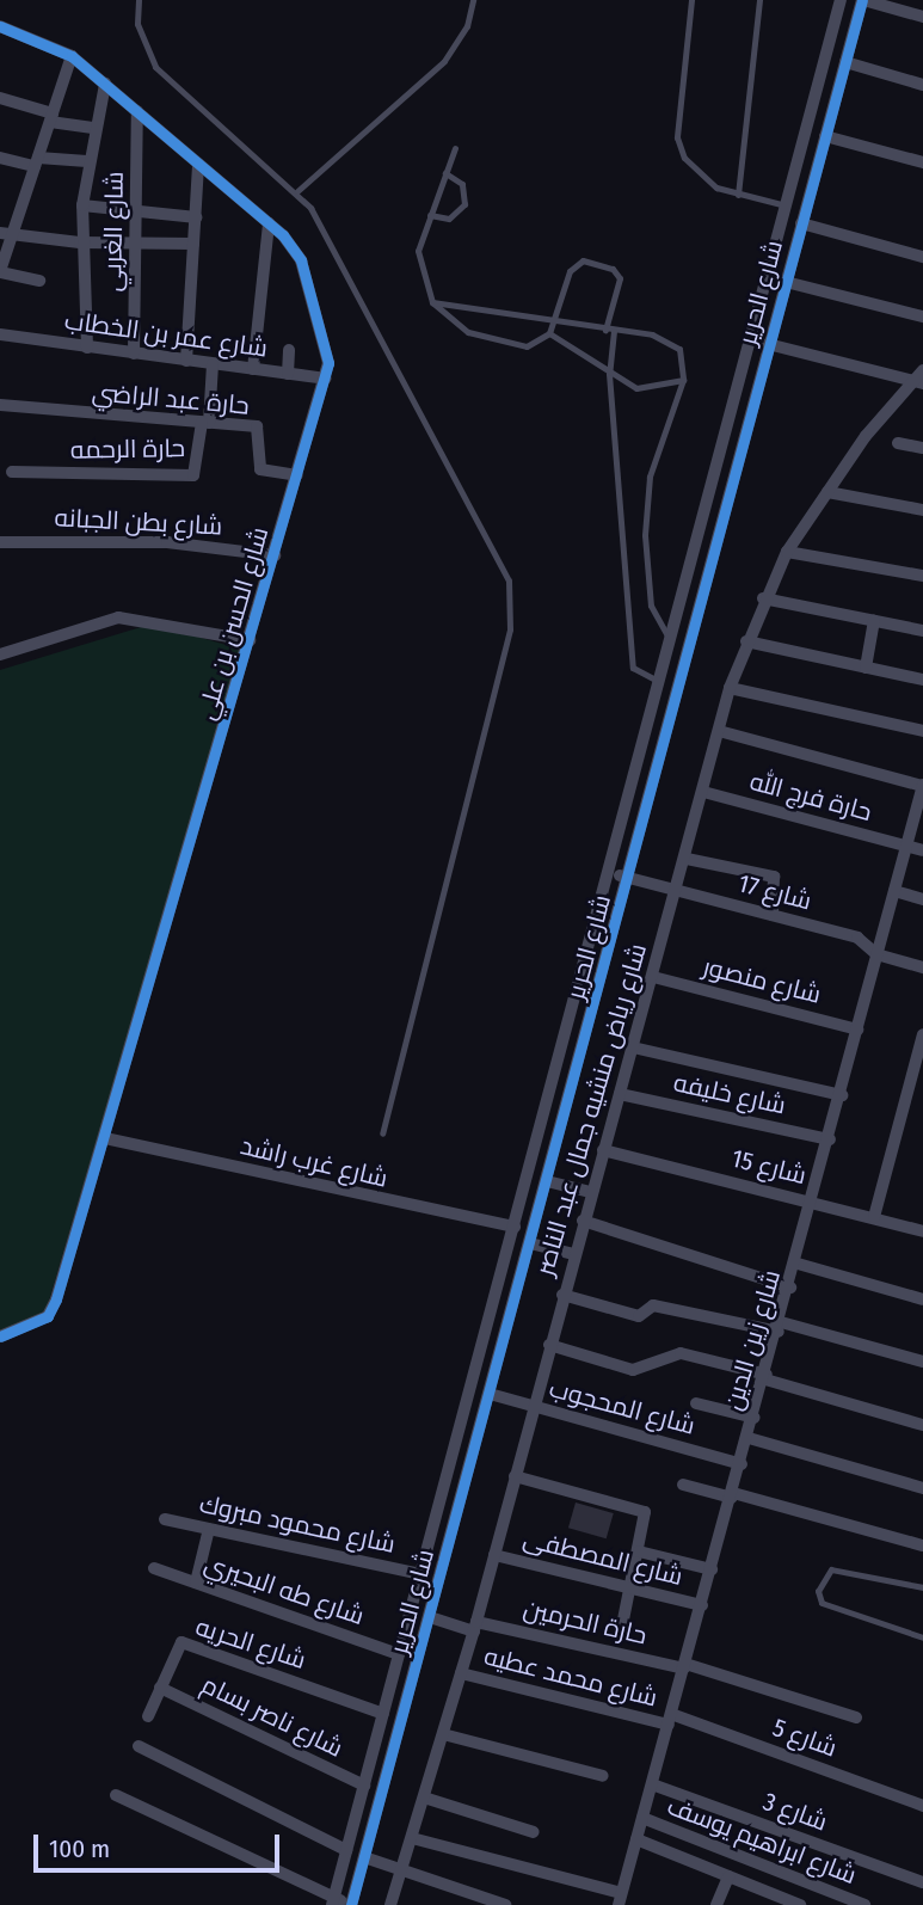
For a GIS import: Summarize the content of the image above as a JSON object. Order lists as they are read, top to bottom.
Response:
{
  "streets": {
    "street": [
      "شارع الغربي",
      "شارع الحرير",
      "شارع عمر بن الخطاب",
      "حارة عبد الراضي",
      "حارة الرحمه",
      "شارع بطن الجبانه",
      "شارع الحسن بن علي",
      "حارة فرج الله",
      "شارع 17",
      "شارع منصور",
      "شارع خليفه",
      "شارع رياض منشيه جمال عبد الناصر",
      "شارع غرب راشد",
      "شارع 15",
      "شارع زين الدين",
      "شارع المحجوب",
      "شارع محمود مبروك",
      "شارع المصطفى",
      "شارع طه البحيري",
      "حارة الحرمين",
      "شارع الحريه",
      "شارع محمد عطيه",
      "شارع ناصر بسام",
      "شارع 5",
      "شارع 3",
      "شارع ابراهيم يوسف"
    ]
  },
  "crossings": [
    ["شارع الغربي", "شارع عمر بن الخطاب"],
    ["شارع الغربي", "شارع الحسن بن علي"],
    ["شارع الحرير", "شارع 17"],
    ["شارع الحرير", "شارع غرب راشد"],
    ["شارع الحرير", "شارع المحجوب"],
    ["شارع الحرير", "شارع محمود مبروك"],
    ["شارع الحرير", "شارع طه البحيري"],
    ["شارع الحرير", "حارة الحرمين"],
    ["شارع الحرير", "شارع الحريه"],
    ["شارع الحرير", "شارع ناصر بسام"],
    ["شارع عمر بن الخطاب", "شارع الحسن بن علي"],
    ["حارة عبد الراضي", "حارة الرحمه"],
    ["حارة عبد الراضي", "شارع الحسن بن علي"],
    ["شارع بطن الجبانه", "شارع الحسن بن علي"],
    ["شارع الحسن بن علي", "شارع غرب راشد"],
    ["حارة فرج الله", "شارع رياض منشيه جمال عبد الناصر"],
    ["حارة فرج الله", "شارع زين الدين"],
    ["شارع 17", "شارع رياض منشيه جمال عبد الناصر"],
    ["شارع 17", "شارع زين الدين"],
    ["شارع منصور", "شارع رياض منشيه جمال عبد الناصر"],
    ["شارع منصور", "شارع زين الدين"],
    ["شارع خليفه", "شارع رياض منشيه جمال عبد الناصر"],
    ["شارع خليفه", "شارع زين الدين"],
    ["شارع رياض منشيه جمال عبد الناصر", "شارع 15"],
    ["شارع رياض منشيه جمال عبد الناصر", "شارع المحجوب"],
    ["شارع رياض منشيه جمال عبد الناصر", "شارع المصطفى"],
    ["شارع رياض منشيه جمال عبد الناصر", "حارة الحرمين"],
    ["شارع رياض منشيه جمال عبد الناصر", "شارع محمد عطيه"],
    ["شارع 15", "شارع زين الدين"],
    ["شارع زين الدين", "شارع المحجوب"],
    ["شارع زين الدين", "شارع المصطفى"],
    ["شارع زين الدين", "حارة الحرمين"],
    ["شارع زين الدين", "شارع محمد عطيه"],
    ["شارع زين الدين", "شارع 5"],
    ["شارع زين الدين", "شارع 3"],
    ["شارع زين الدين", "شارع ابراهيم يوسف"],
    ["شارع الحريه", "شارع ناصر بسام"],
    ["شارع محمد عطيه", "شارع 5"]
  ],
  "scale_bar": "100 m"
}
